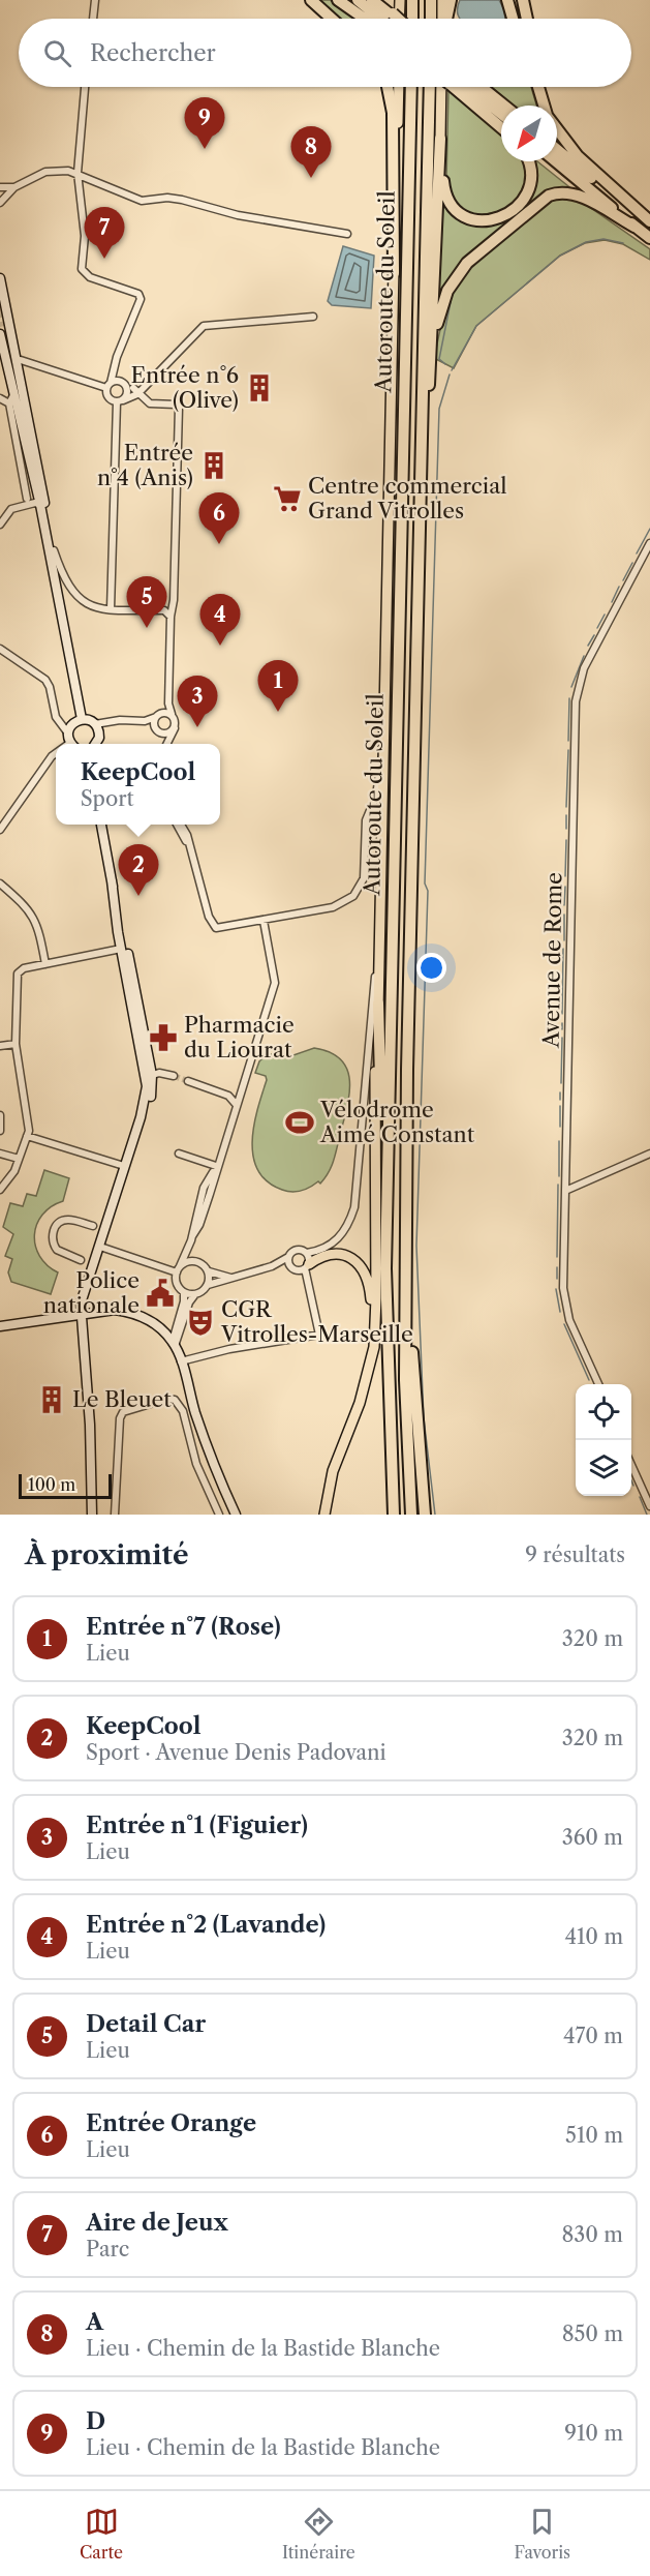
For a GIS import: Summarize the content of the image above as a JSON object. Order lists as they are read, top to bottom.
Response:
{
  "streets": {
    "highway": ["Autoroute du Soleil"],
    "street": ["Avenue de Rome"]
  },
  "places": {
    "building": ["Entrée n°6 (Olive)", "Entrée n°4 (Anis)", "Le Bleuet"],
    "supermarket": ["Centre commercial Grand Vitrolles"],
    "pharmacy": ["Pharmacie du Liourat"],
    "sports": ["Vélodrome Aimé Constant"],
    "public building": ["Police nationale"],
    "theatre": ["CGR Vitrolles-Marseille"]
  },
  "scale_bar": "100 m",
  "north": "bottom left",
  "page": {
    "search": "Rechercher",
    "pins": [
      "9",
      "8",
      "7",
      "6",
      "5",
      "4",
      "1",
      "3",
      "2"
    ],
    "popup": ["KeepCool", "Sport"],
    "scale": "100 m",
    "heading": ["À proximité", "9 résultats"],
    "list": [
      {
        "mark": "1",
        "name": "Entrée n°7 (Rose)",
        "note": "Lieu",
        "value": "320 m"
      },
      {
        "mark": "2",
        "name": "KeepCool",
        "note": "Sport · Avenue Denis Padovani",
        "value": "320 m"
      },
      {
        "mark": "3",
        "name": "Entrée n°1 (Figuier)",
        "note": "Lieu",
        "value": "360 m"
      },
      {
        "mark": "4",
        "name": "Entrée n°2 (Lavande)",
        "note": "Lieu",
        "value": "410 m"
      },
      {
        "mark": "5",
        "name": "Detail Car",
        "note": "Lieu",
        "value": "470 m"
      },
      {
        "mark": "6",
        "name": "Entrée Orange",
        "note": "Lieu",
        "value": "510 m"
      },
      {
        "mark": "7",
        "name": "Aire de Jeux",
        "note": "Parc",
        "value": "830 m"
      },
      {
        "mark": "8",
        "name": "A",
        "note": "Lieu · Chemin de la Bastide Blanche",
        "value": "850 m"
      },
      {
        "mark": "9",
        "name": "D",
        "note": "Lieu · Chemin de la Bastide Blanche",
        "value": "910 m"
      }
    ],
    "nav": ["Carte", "Itinéraire", "Favoris"]
  }
}
